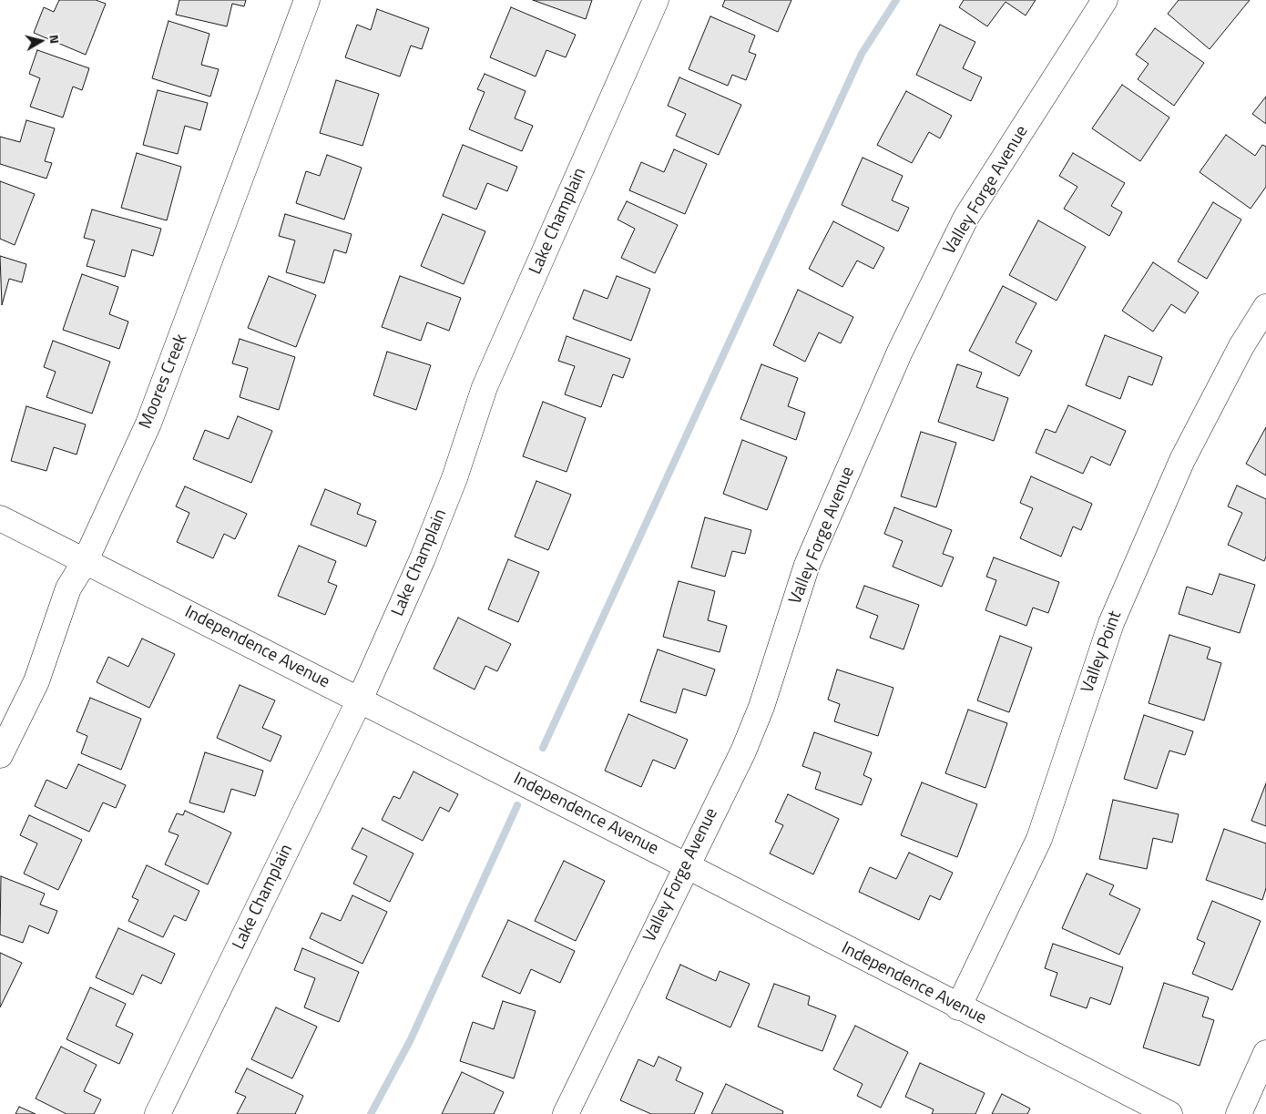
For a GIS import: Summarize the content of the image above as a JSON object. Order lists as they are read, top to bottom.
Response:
{
  "streets": {
    "street": [
      "Valley Forge Avenue",
      "Lake Champlain",
      "Moores Creek",
      "Independence Avenue",
      "Valley Point"
    ]
  },
  "crossings": [
    ["Valley Forge Avenue", "Independence Avenue"],
    ["Lake Champlain", "Independence Avenue"],
    ["Moores Creek", "Independence Avenue"],
    ["Independence Avenue", "Valley Point"]
  ],
  "north": "right"
}
